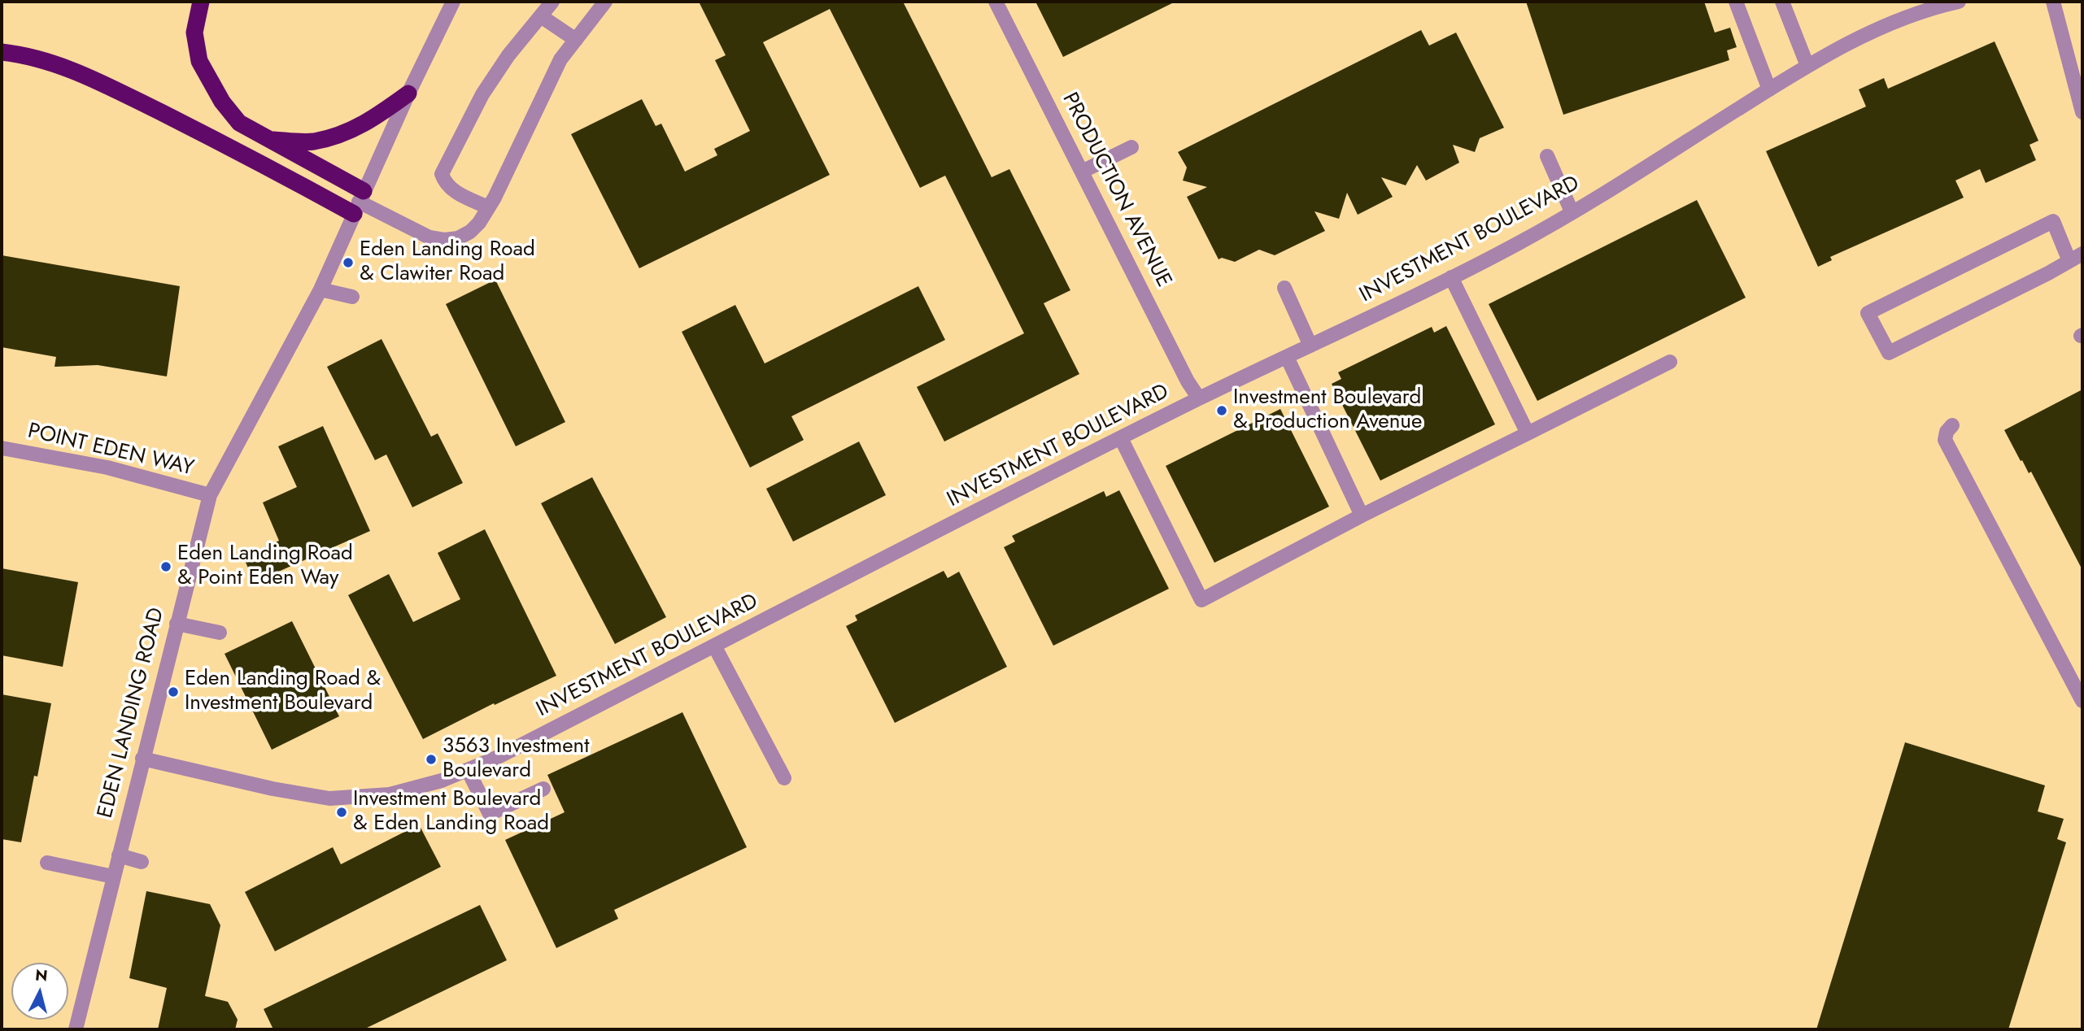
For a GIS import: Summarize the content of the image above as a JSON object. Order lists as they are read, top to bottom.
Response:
{
  "streets": {
    "street": [
      "PRODUCTION AVENUE",
      "INVESTMENT BOULEVARD",
      "POINT EDEN WAY",
      "EDEN LANDING ROAD"
    ]
  },
  "crossings": [
    ["PRODUCTION AVENUE", "INVESTMENT BOULEVARD"],
    ["INVESTMENT BOULEVARD", "EDEN LANDING ROAD"],
    ["POINT EDEN WAY", "EDEN LANDING ROAD"]
  ],
  "places": [
    "Eden Landing Road & Clawiter Road",
    "Investment Boulevard & Production Avenue",
    "Eden Landing Road & Point Eden Way",
    "Eden Landing Road & Investment Boulevard",
    "3563 Investment Boulevard",
    "Investment Boulevard & Eden Landing Road"
  ],
  "north": "top"
}
